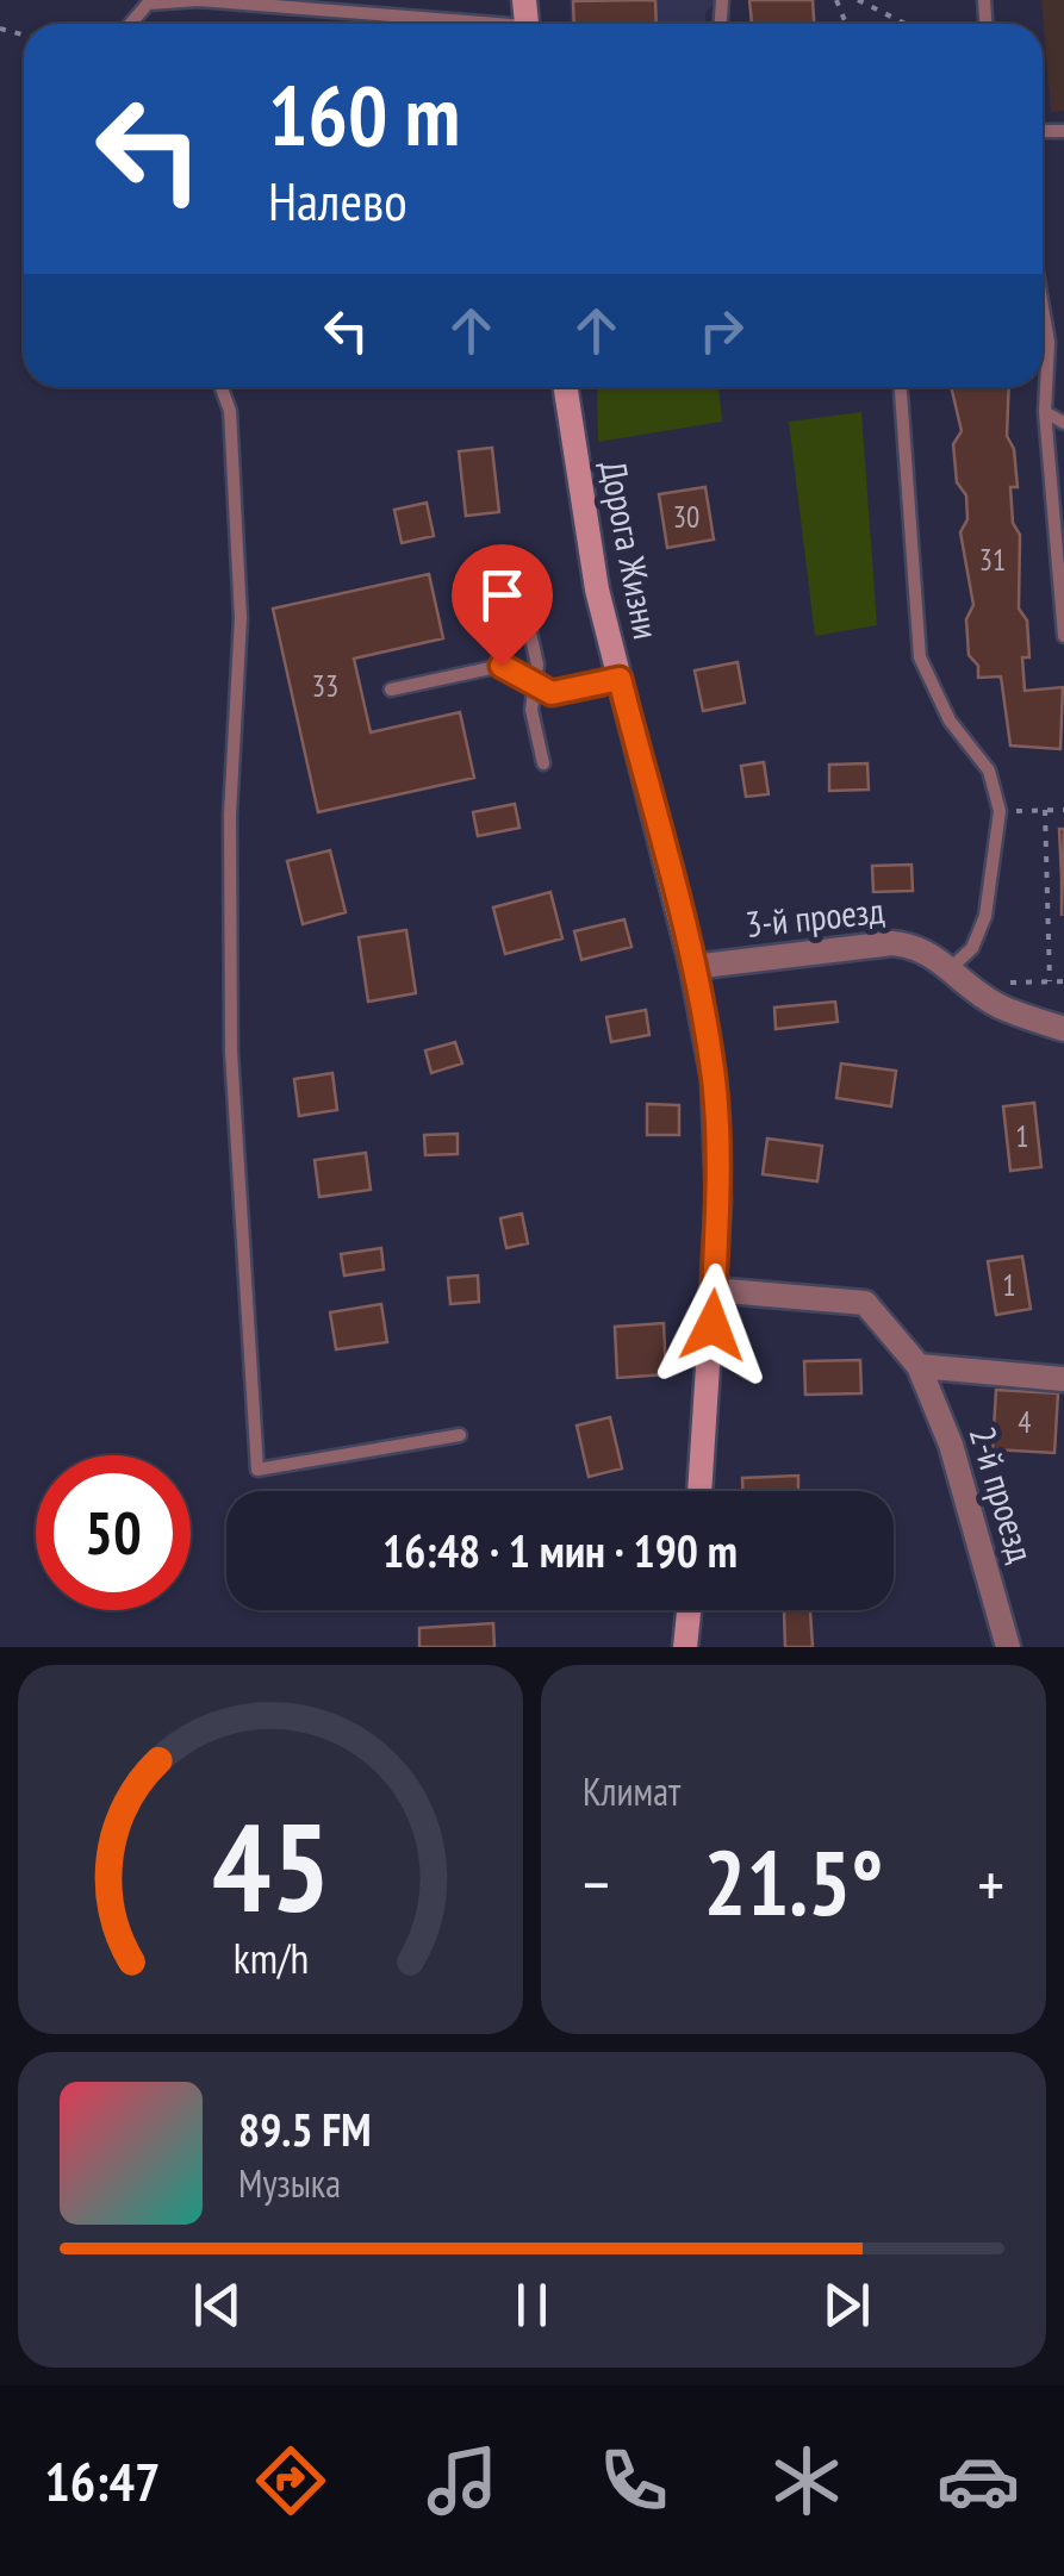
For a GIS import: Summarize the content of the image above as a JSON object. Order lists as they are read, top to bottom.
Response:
{
  "streets": {
    "main road": ["Дорога Жизни"],
    "street": ["3-й проезд", "2-й проезд"]
  },
  "crossings": [
    ["Дорога Жизни", "3-й проезд"]
  ],
  "house_numbers": [
    "30",
    "31",
    "33",
    "1",
    "1",
    "4"
  ],
  "page": {
    "turn": ["160 m", "Налево"],
    "limit": "50",
    "trip": "16:48 · 1 мин · 190 m",
    "tile": "Климат",
    "heat": ["−", "21.5°", "+"],
    "song": ["89.5 FM", "Музыка"],
    "tabs": "16:47",
    "gauge": ["45", "km/h"]
  }
}
